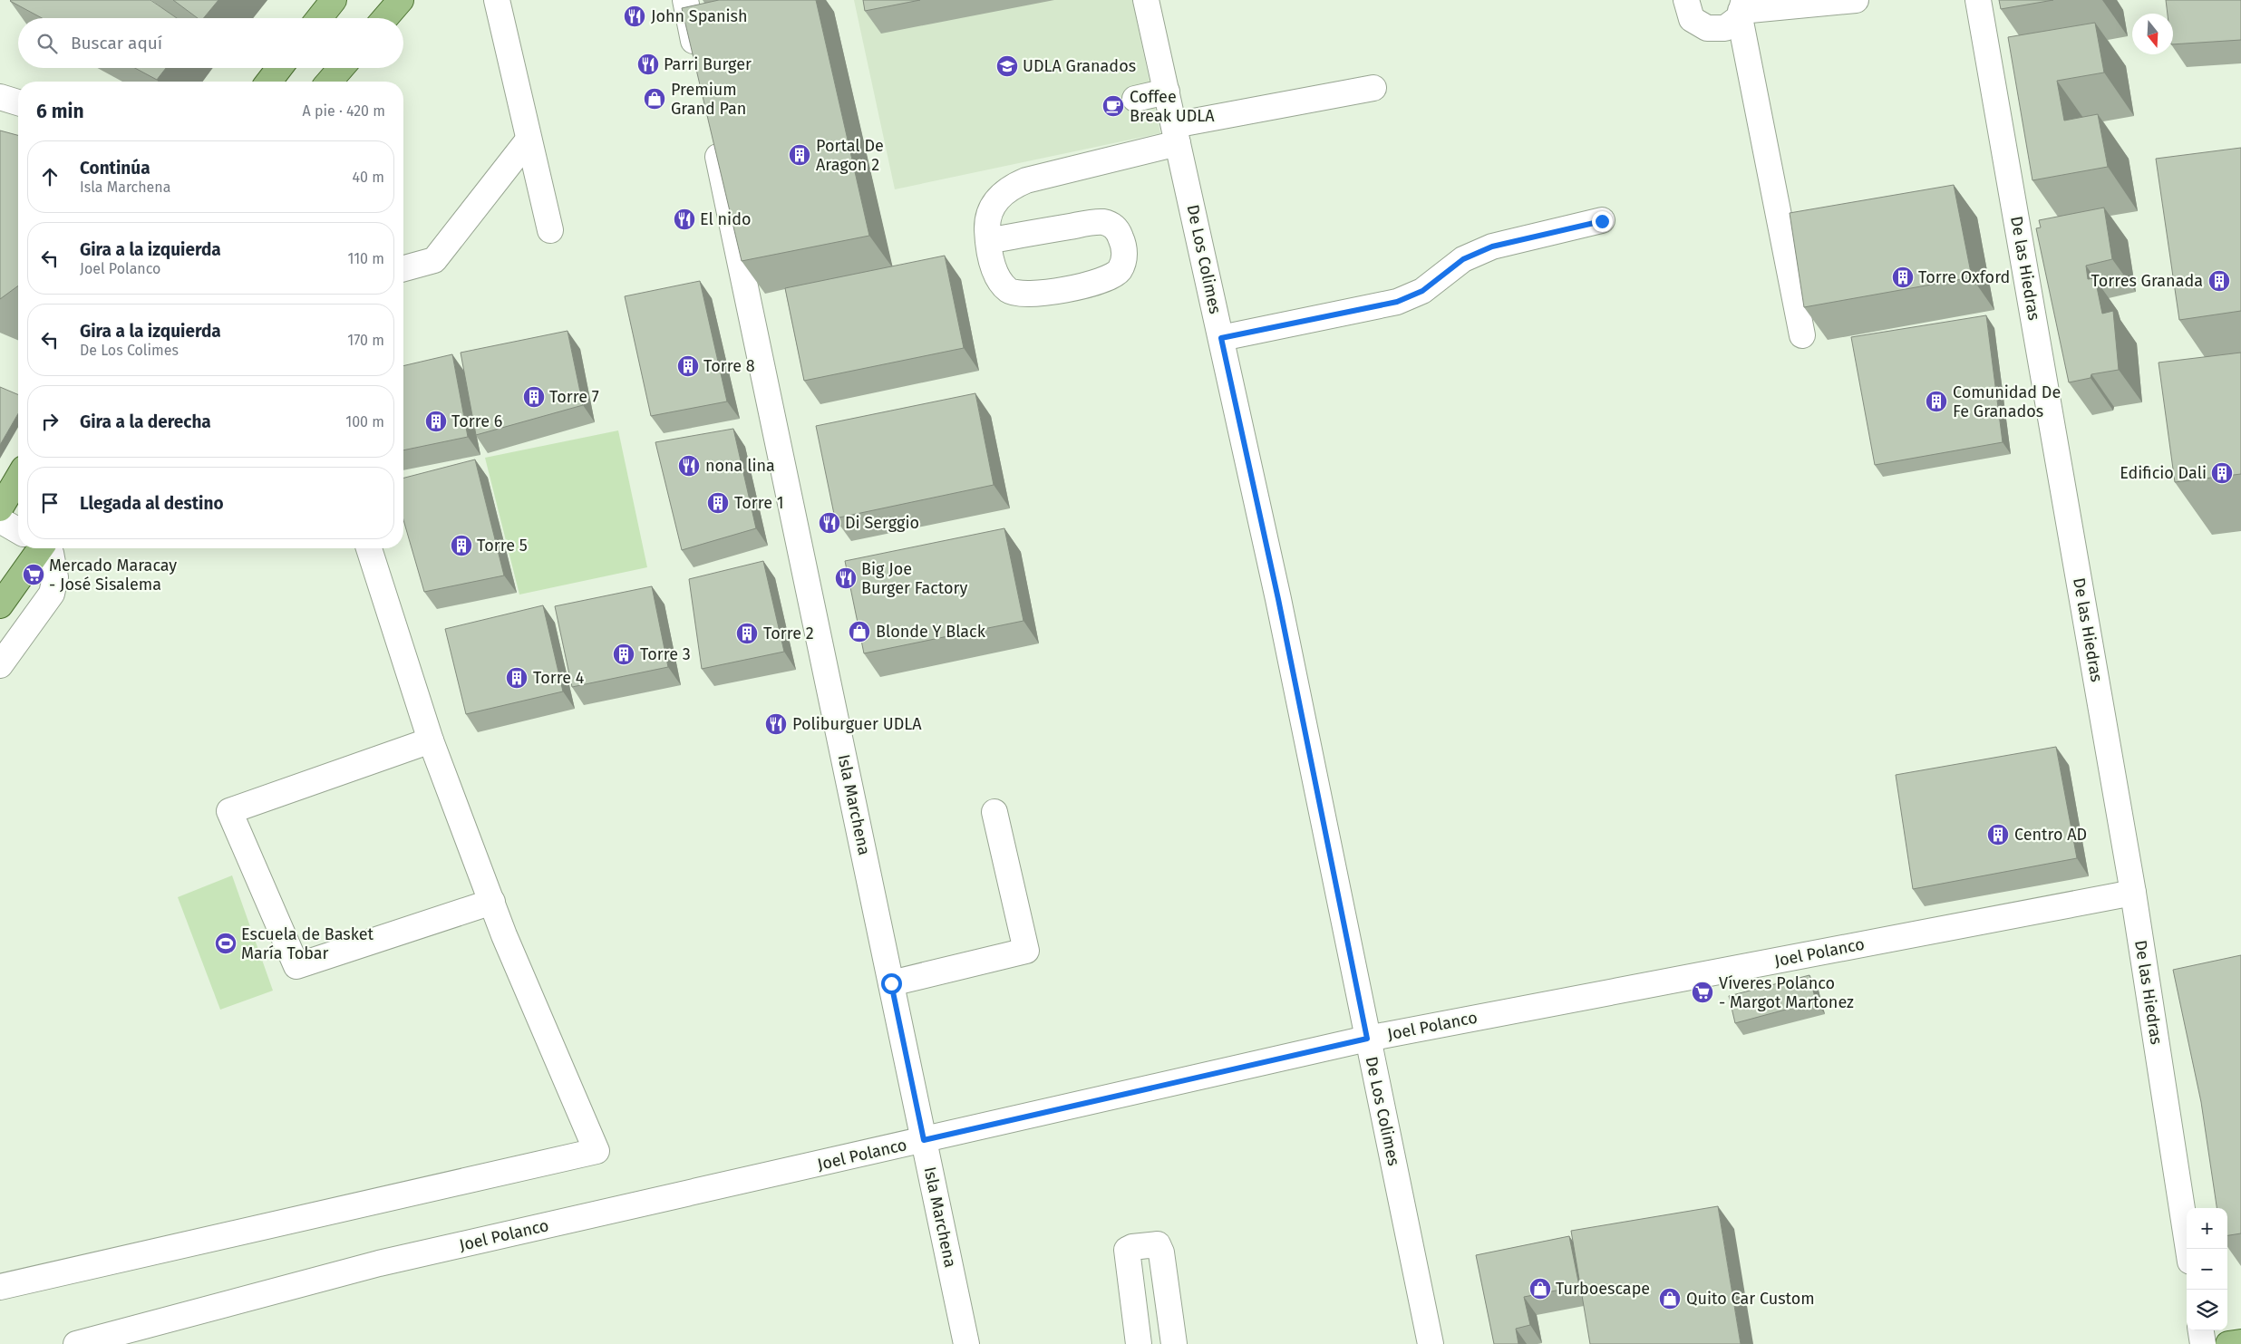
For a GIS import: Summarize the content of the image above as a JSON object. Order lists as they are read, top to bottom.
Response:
{
  "streets": {
    "street": [
      "De Los Colimes",
      "De las Hiedras",
      "Isla Marchena",
      "Joel Polanco"
    ]
  },
  "crossings": [
    ["De Los Colimes", "Joel Polanco"],
    ["De las Hiedras", "Joel Polanco"],
    ["Isla Marchena", "Joel Polanco"]
  ],
  "places": {
    "restaurant": [
      "John Spanish",
      "Parri Burger",
      "El nido",
      "nona lina",
      "Di Serggio",
      "Big Joe Burger Factory",
      "Poliburguer UDLA"
    ],
    "school or university": ["UDLA Granados"],
    "shop": [
      "Premium Grand Pan",
      "Blonde Y Black",
      "Turboescape",
      "Quito Car Custom"
    ],
    "cafe": ["Coffee Break UDLA"],
    "building": [
      "Portal De Aragon 2",
      "Torre Oxford",
      "Torres Granada",
      "Torre 8",
      "Torre 7",
      "Comunidad De Fe Granados",
      "Torre 6",
      "Edificio Dali",
      "Torre 1",
      "Torre 5",
      "Torre 2",
      "Torre 3",
      "Torre 4",
      "Centro AD"
    ],
    "supermarket": ["Mercado Maracay - José Sisalema", "Víveres Polanco - Margot Martonez"],
    "sports": ["Escuela de Basket María Tobar"]
  },
  "north": "bottom",
  "page": {
    "search": "Buscar aquí",
    "heading": ["6 min", "A pie · 420 m"],
    "list": [
      ["Continúa", "Isla Marchena", "40 m"],
      ["Gira a la izquierda", "Joel Polanco", "110 m"],
      ["Gira a la izquierda", "De Los Colimes", "170 m"],
      ["Gira a la derecha", "100 m"],
      "Llegada al destino"
    ],
    "map_buttons": ["+", "−"]
  }
}
